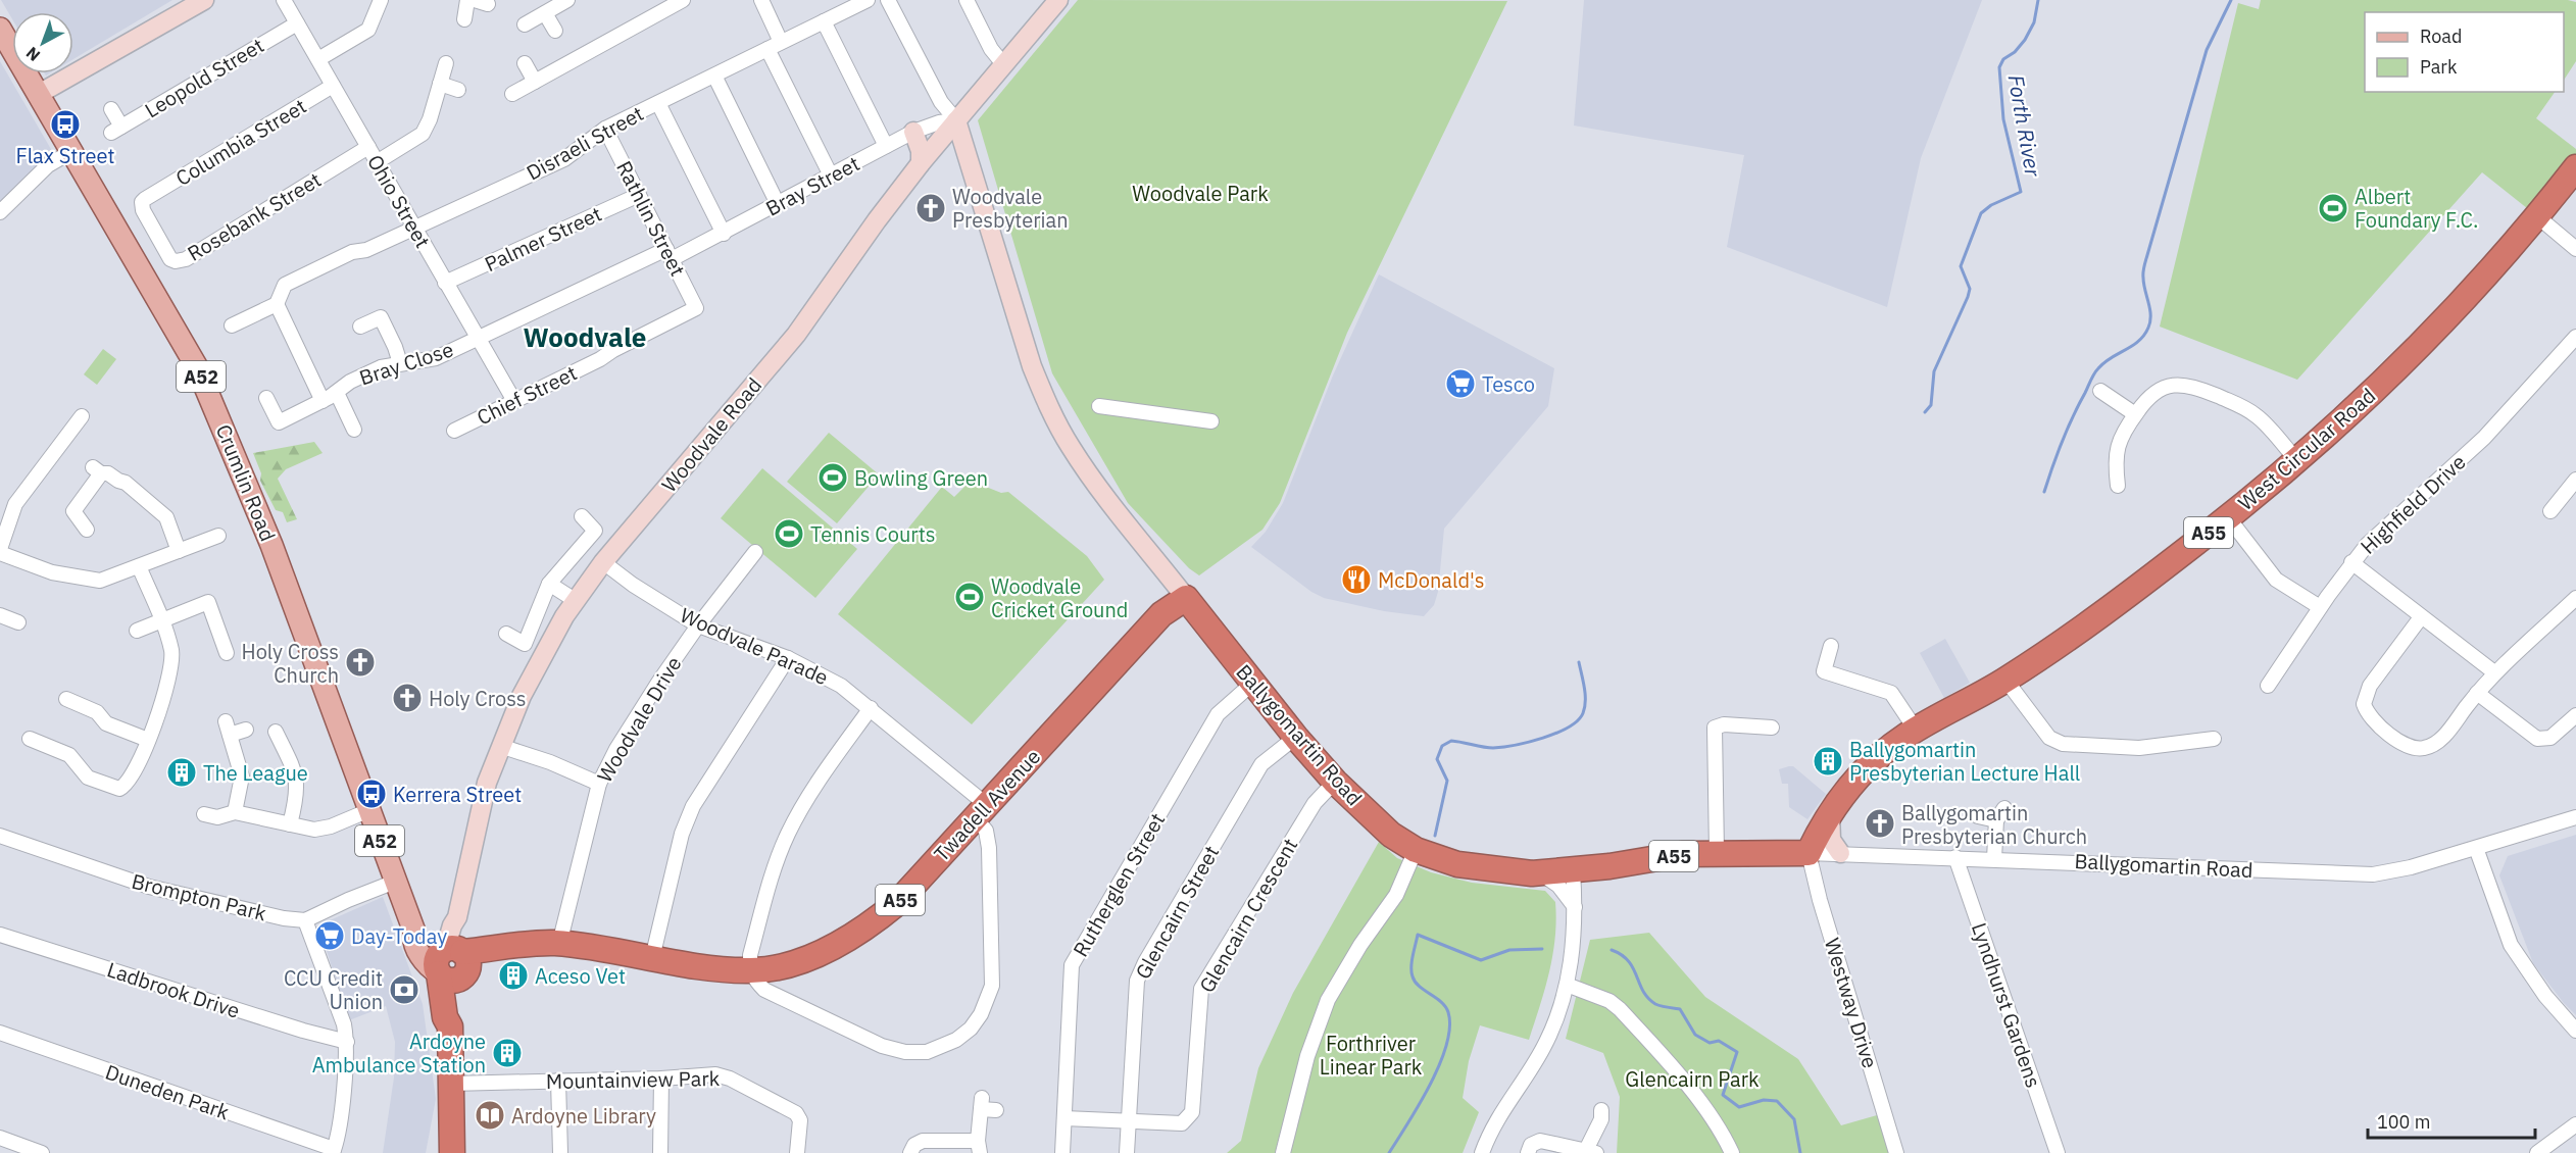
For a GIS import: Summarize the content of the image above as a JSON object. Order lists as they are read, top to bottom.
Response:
{
  "streets": {
    "highway": [
      "West Circular Road",
      "A55",
      "Ballygomartin Road",
      "Twadell Avenue"
    ],
    "main road": ["A52", "Woodvale Road", "Crumlin Road"],
    "street": [
      "Leopold Street",
      "Columbia Street",
      "Disraeli Street",
      "Bray Street",
      "Ohio Street",
      "Rosebank Street",
      "Rathlin Street",
      "Palmer Street",
      "Bray Close",
      "Chief Street",
      "Highfield Drive",
      "Woodvale Parade",
      "Woodvale Drive",
      "Rutherglen Street",
      "Brompton Park",
      "Glencairn Street",
      "Glencairn Crescent",
      "Ladbrook Drive",
      "Westway Drive",
      "Lyndhurst Gardens",
      "Mountainview Park",
      "Duneden Park"
    ]
  },
  "crossings": [
    ["Leopold Street", "Ohio Street"],
    ["Columbia Street", "Ohio Street"],
    ["Columbia Street", "Rosebank Street"],
    ["Disraeli Street", "Ohio Street"],
    ["Disraeli Street", "Rathlin Street"],
    ["Bray Street", "Ohio Street"],
    ["Bray Street", "Rathlin Street"],
    ["Bray Street", "Bray Close"],
    ["Bray Street", "Woodvale Road"],
    ["Bray Street", "Ballygomartin Road"],
    ["Ohio Street", "Rosebank Street"],
    ["Ohio Street", "Palmer Street"],
    ["Ohio Street", "Bray Close"],
    ["Ohio Street", "Chief Street"],
    ["Rathlin Street", "Palmer Street"],
    ["Rathlin Street", "Chief Street"],
    ["Woodvale Road", "Crumlin Road"],
    ["Woodvale Road", "Woodvale Parade"],
    ["Woodvale Road", "Ballygomartin Road"],
    ["Woodvale Road", "Twadell Avenue"],
    ["West Circular Road", "Ballygomartin Road"],
    ["West Circular Road", "Westway Drive"],
    ["Crumlin Road", "Twadell Avenue"],
    ["Woodvale Parade", "Woodvale Drive"],
    ["Woodvale Parade", "Twadell Avenue"],
    ["Woodvale Drive", "Twadell Avenue"],
    ["Ballygomartin Road", "Twadell Avenue"],
    ["Ballygomartin Road", "Rutherglen Street"],
    ["Ballygomartin Road", "Glencairn Street"],
    ["Ballygomartin Road", "Glencairn Crescent"],
    ["Ballygomartin Road", "Westway Drive"],
    ["Ballygomartin Road", "Lyndhurst Gardens"],
    ["Rutherglen Street", "Glencairn Crescent"],
    ["Glencairn Street", "Glencairn Crescent"]
  ],
  "districts": ["Woodvale"],
  "water": ["Forth River"],
  "parks": ["Woodvale Park", "Forthriver Linear Park", "Glencairn Park"],
  "places": {
    "bus stop": ["Flax Street", "Kerrera Street"],
    "church": [
      "Woodvale Presbyterian",
      "Holy Cross Church",
      "Holy Cross",
      "Ballygomartin Presbyterian Church"
    ],
    "sports": [
      "Albert Foundary F.C.",
      "Bowling Green",
      "Tennis Courts",
      "Woodvale Cricket Ground"
    ],
    "supermarket": ["Tesco", "Day-Today"],
    "restaurant": ["McDonald's"],
    "building": [
      "Ballygomartin Presbyterian Lecture Hall",
      "The League",
      "Aceso Vet",
      "Ardoyne Ambulance Station"
    ],
    "bank": ["CCU Credit Union"],
    "library": ["Ardoyne Library"]
  },
  "legend": ["Road", "Park"],
  "scale_bar": "100 m",
  "north": "bottom left"
}
